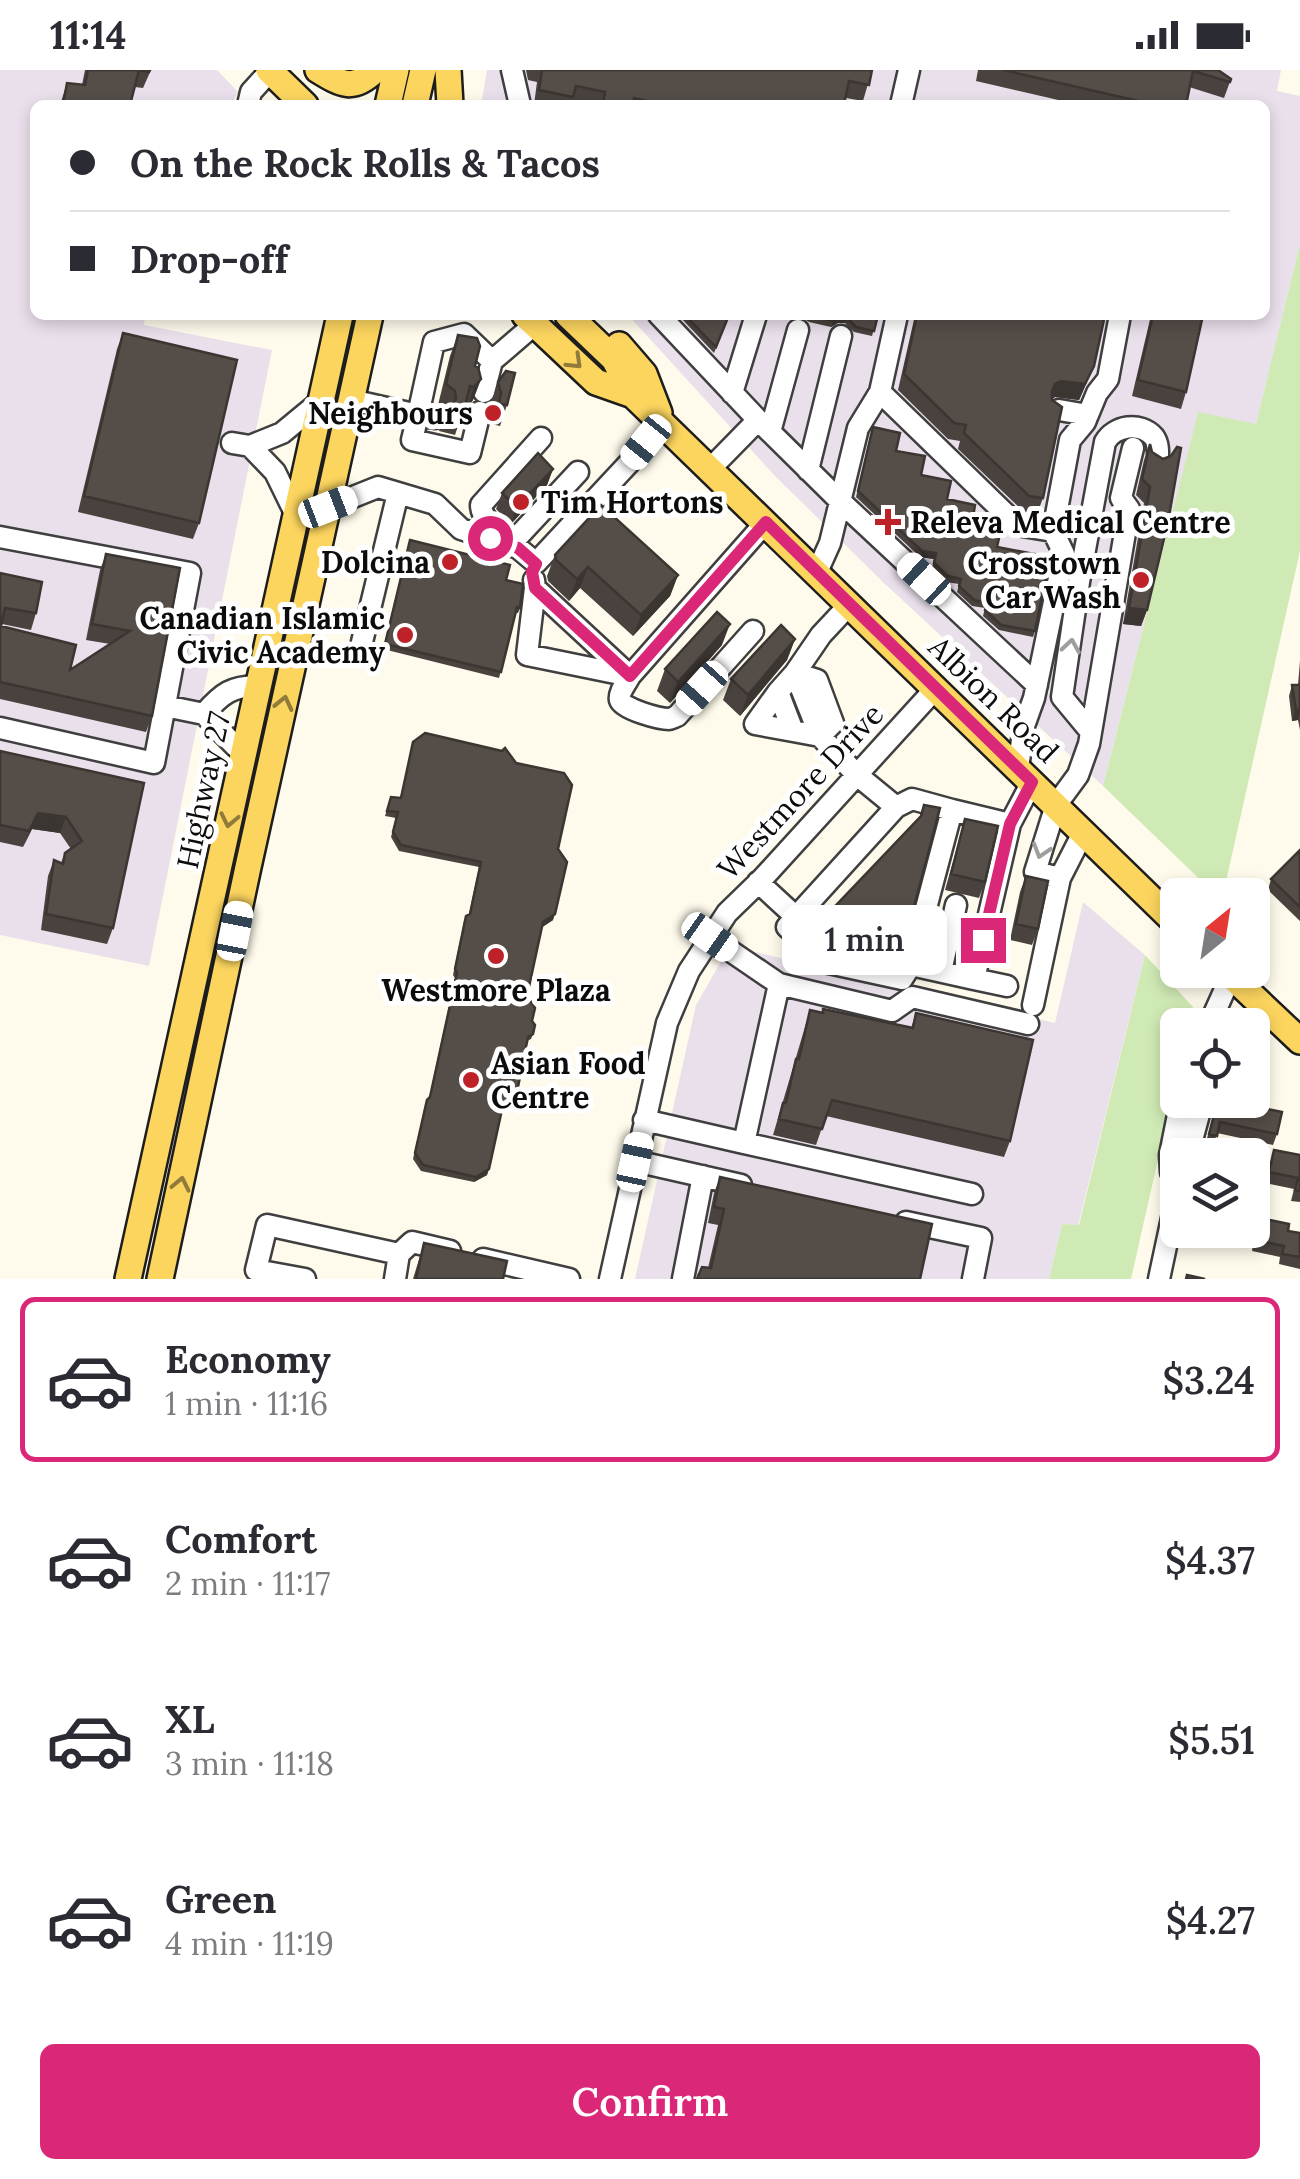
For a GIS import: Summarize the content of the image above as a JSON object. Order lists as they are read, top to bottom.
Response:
{
  "streets": {
    "main road": ["Albion Road", "Highway 27"],
    "street": ["Westmore Drive"]
  },
  "crossings": [
    ["Albion Road", "Westmore Drive"]
  ],
  "places": {
    "other": [
      "Neighbours",
      "Tim Hortons",
      "Dolcina",
      "Crosstown Car Wash",
      "Canadian Islamic Civic Academy",
      "Westmore Plaza",
      "Asian Food Centre"
    ],
    "health": ["Releva Medical Centre"]
  },
  "north": "top right",
  "page": {
    "status": "11:14",
    "banner": ["On the Rock Rolls & Tacos", "Drop-off"],
    "bubble": "1 min",
    "list": [
      {
        "name": "Economy",
        "note": "1 min · 11:16",
        "value": "$3.24"
      },
      {
        "name": "Comfort",
        "note": "2 min · 11:17",
        "value": "$4.37"
      },
      {
        "name": "XL",
        "note": "3 min · 11:18",
        "value": "$5.51"
      },
      {
        "name": "Green",
        "note": "4 min · 11:19",
        "value": "$4.27"
      }
    ],
    "buttons": "Confirm"
  }
}
